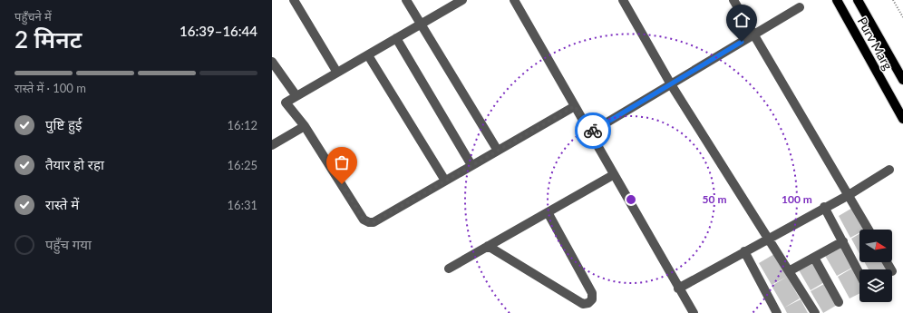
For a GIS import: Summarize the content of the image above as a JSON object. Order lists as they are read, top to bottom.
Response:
{
  "streets": {
    "main road": ["Purv Marg"]
  },
  "north": "right",
  "page": {
    "heading": ["2 मिनट", "पहुँचने में", "16:39–16:44"],
    "bar": "रास्ते में · 100 m",
    "list": [
      ["पुष्टि हुई", "16:12"],
      ["तैयार हो रहा", "16:25"],
      ["रास्ते में", "16:31"],
      "पहुँच गया"
    ]
  },
  "rings": ["50 m", "100 m"]
}
